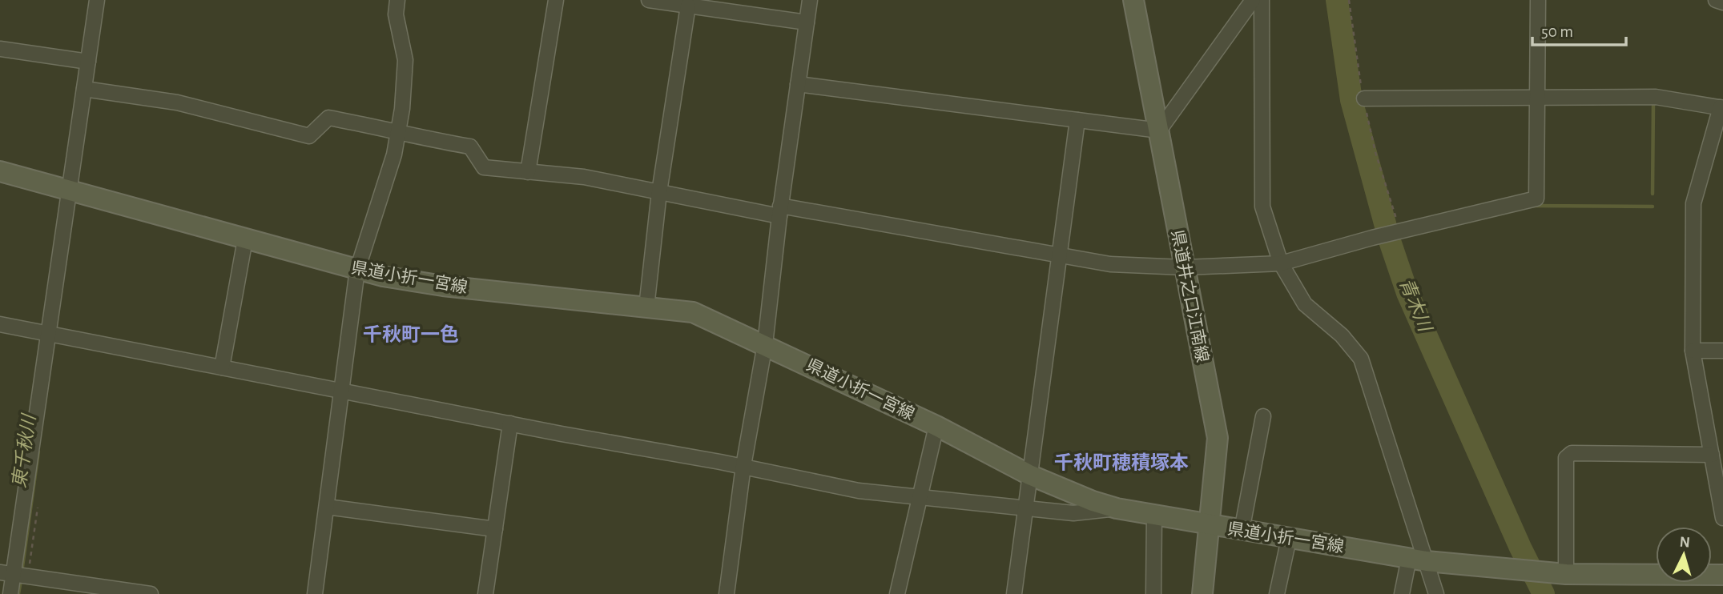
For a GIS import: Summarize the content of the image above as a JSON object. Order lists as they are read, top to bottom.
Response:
{
  "streets": {
    "main road": ["県道小折一宮線", "県道井之口江南線"]
  },
  "crossings": [
    ["県道小折一宮線", "県道井之口江南線"]
  ],
  "districts": ["千秋町一色", "千秋町穂積塚本"],
  "water": ["青木川", "東千秋川"],
  "scale_bar": "50 m",
  "north": "top"
}
